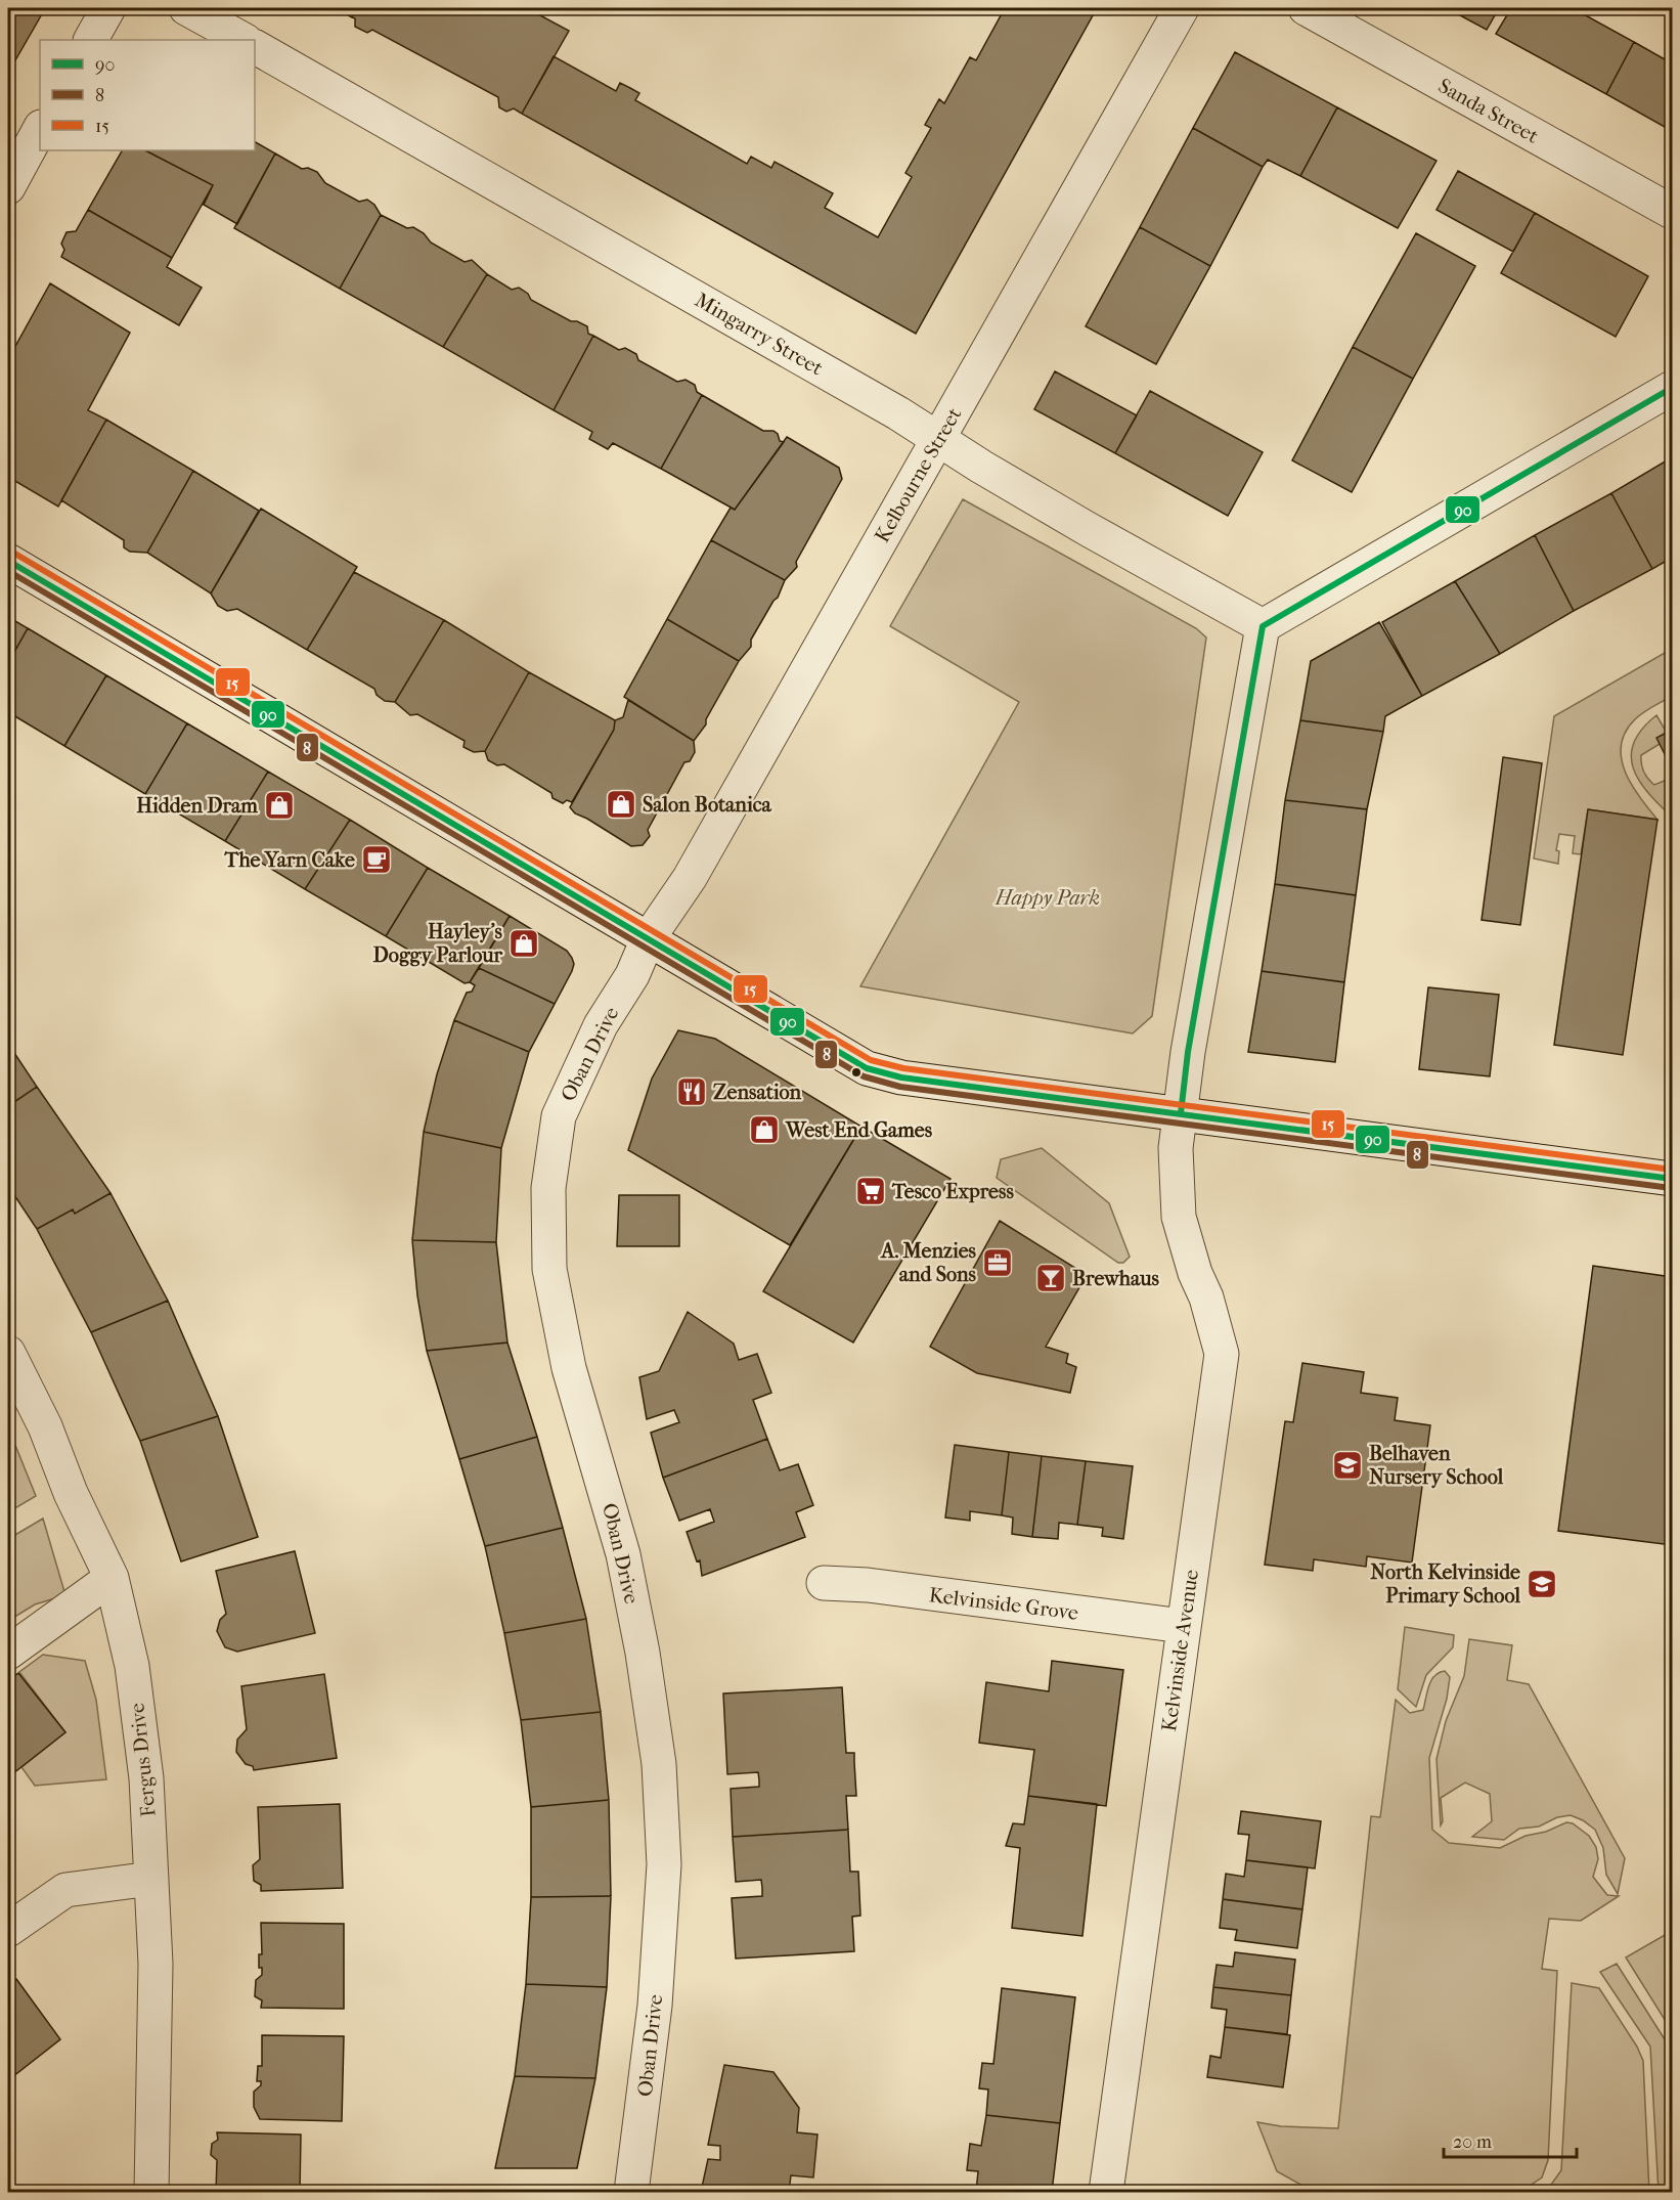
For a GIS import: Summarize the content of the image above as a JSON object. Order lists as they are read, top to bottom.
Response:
{
  "streets": {
    "street": [
      "Sanda Street",
      "Mingarry Street",
      "Kelbourne Street",
      "Oban Drive",
      "Kelvinside Grove",
      "Kelvinside Avenue",
      "Fergus Drive"
    ]
  },
  "crossings": [
    ["Mingarry Street", "Kelbourne Street"],
    ["Mingarry Street", "Kelvinside Avenue"],
    ["Kelbourne Street", "Oban Drive"],
    ["Kelvinside Grove", "Kelvinside Avenue"]
  ],
  "parks": ["Happy Park"],
  "places": {
    "shop": [
      "Salon Botanica",
      "Hidden Dram",
      "Hayley's Doggy Parlour",
      "West End Games"
    ],
    "cafe": ["The Yarn Cake"],
    "restaurant": ["Zensation"],
    "supermarket": ["Tesco Express"],
    "office": ["A. Menzies and Sons"],
    "bar": ["Brewhaus"],
    "school or university": ["Belhaven Nursery School", "North Kelvinside Primary School"]
  },
  "lines": ["transit line 90", "transit line 15", "transit line 8"],
  "legend": ["90", "8", "15"],
  "scale_bar": "20 m"
}
